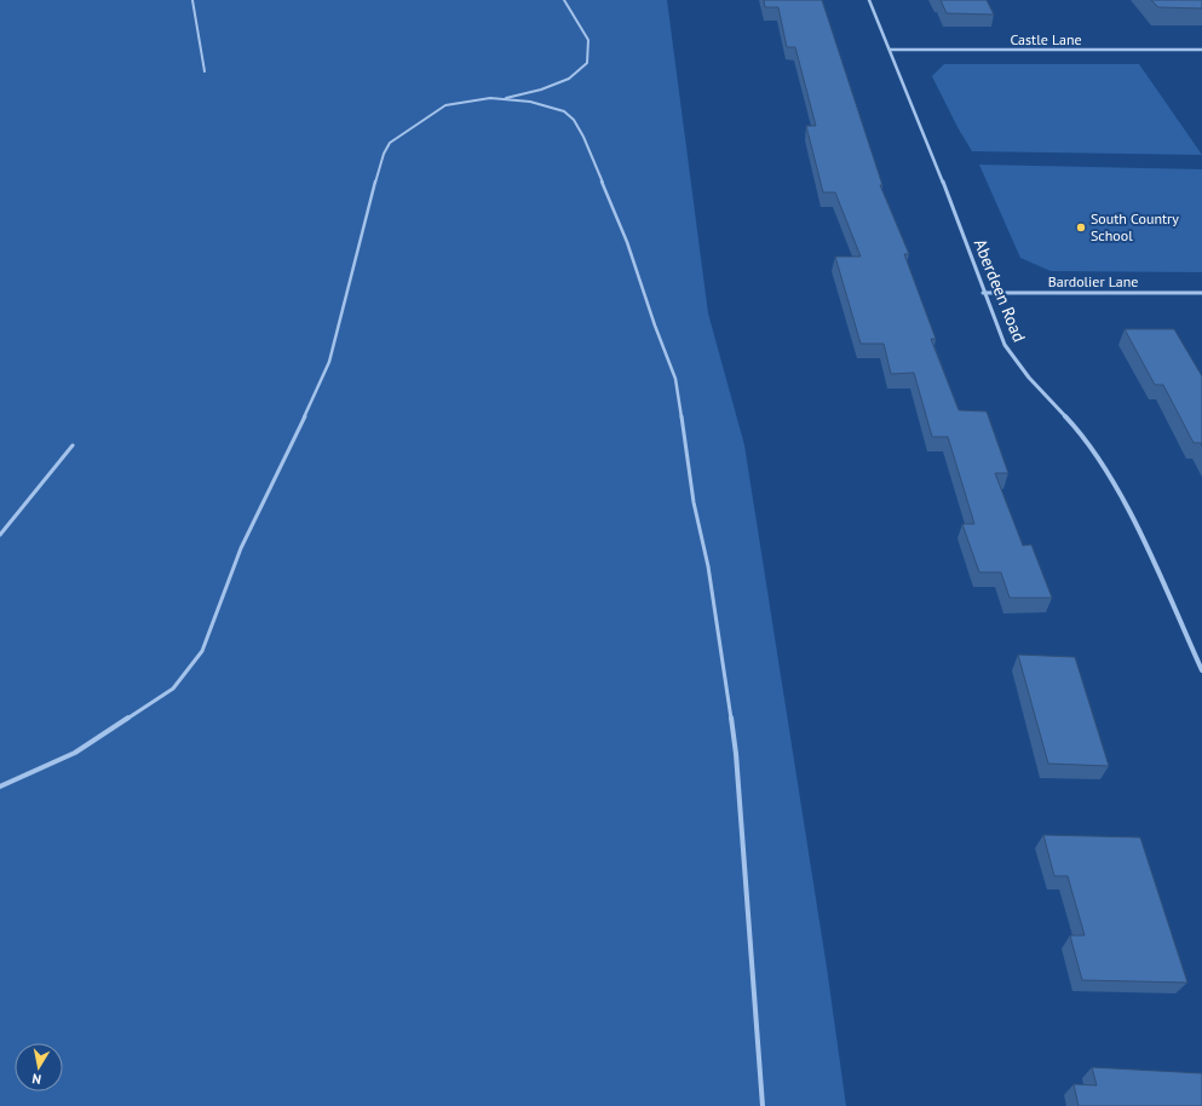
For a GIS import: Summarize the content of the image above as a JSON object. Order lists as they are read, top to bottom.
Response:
{
  "streets": {
    "street": ["Castle Lane", "Bardolier Lane", "Aberdeen Road"]
  },
  "crossings": [
    ["Castle Lane", "Aberdeen Road"],
    ["Bardolier Lane", "Aberdeen Road"]
  ],
  "places": ["South Country School"],
  "north": "bottom"
}
